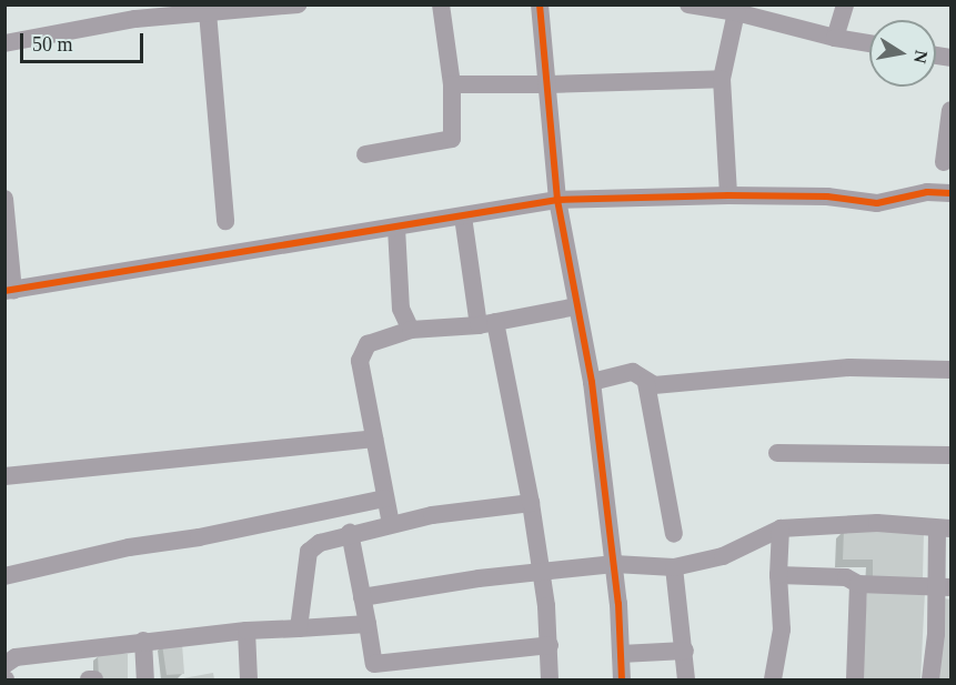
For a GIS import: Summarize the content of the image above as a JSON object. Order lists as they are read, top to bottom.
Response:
{
  "scale_bar": "50 m",
  "north": "right"
}
